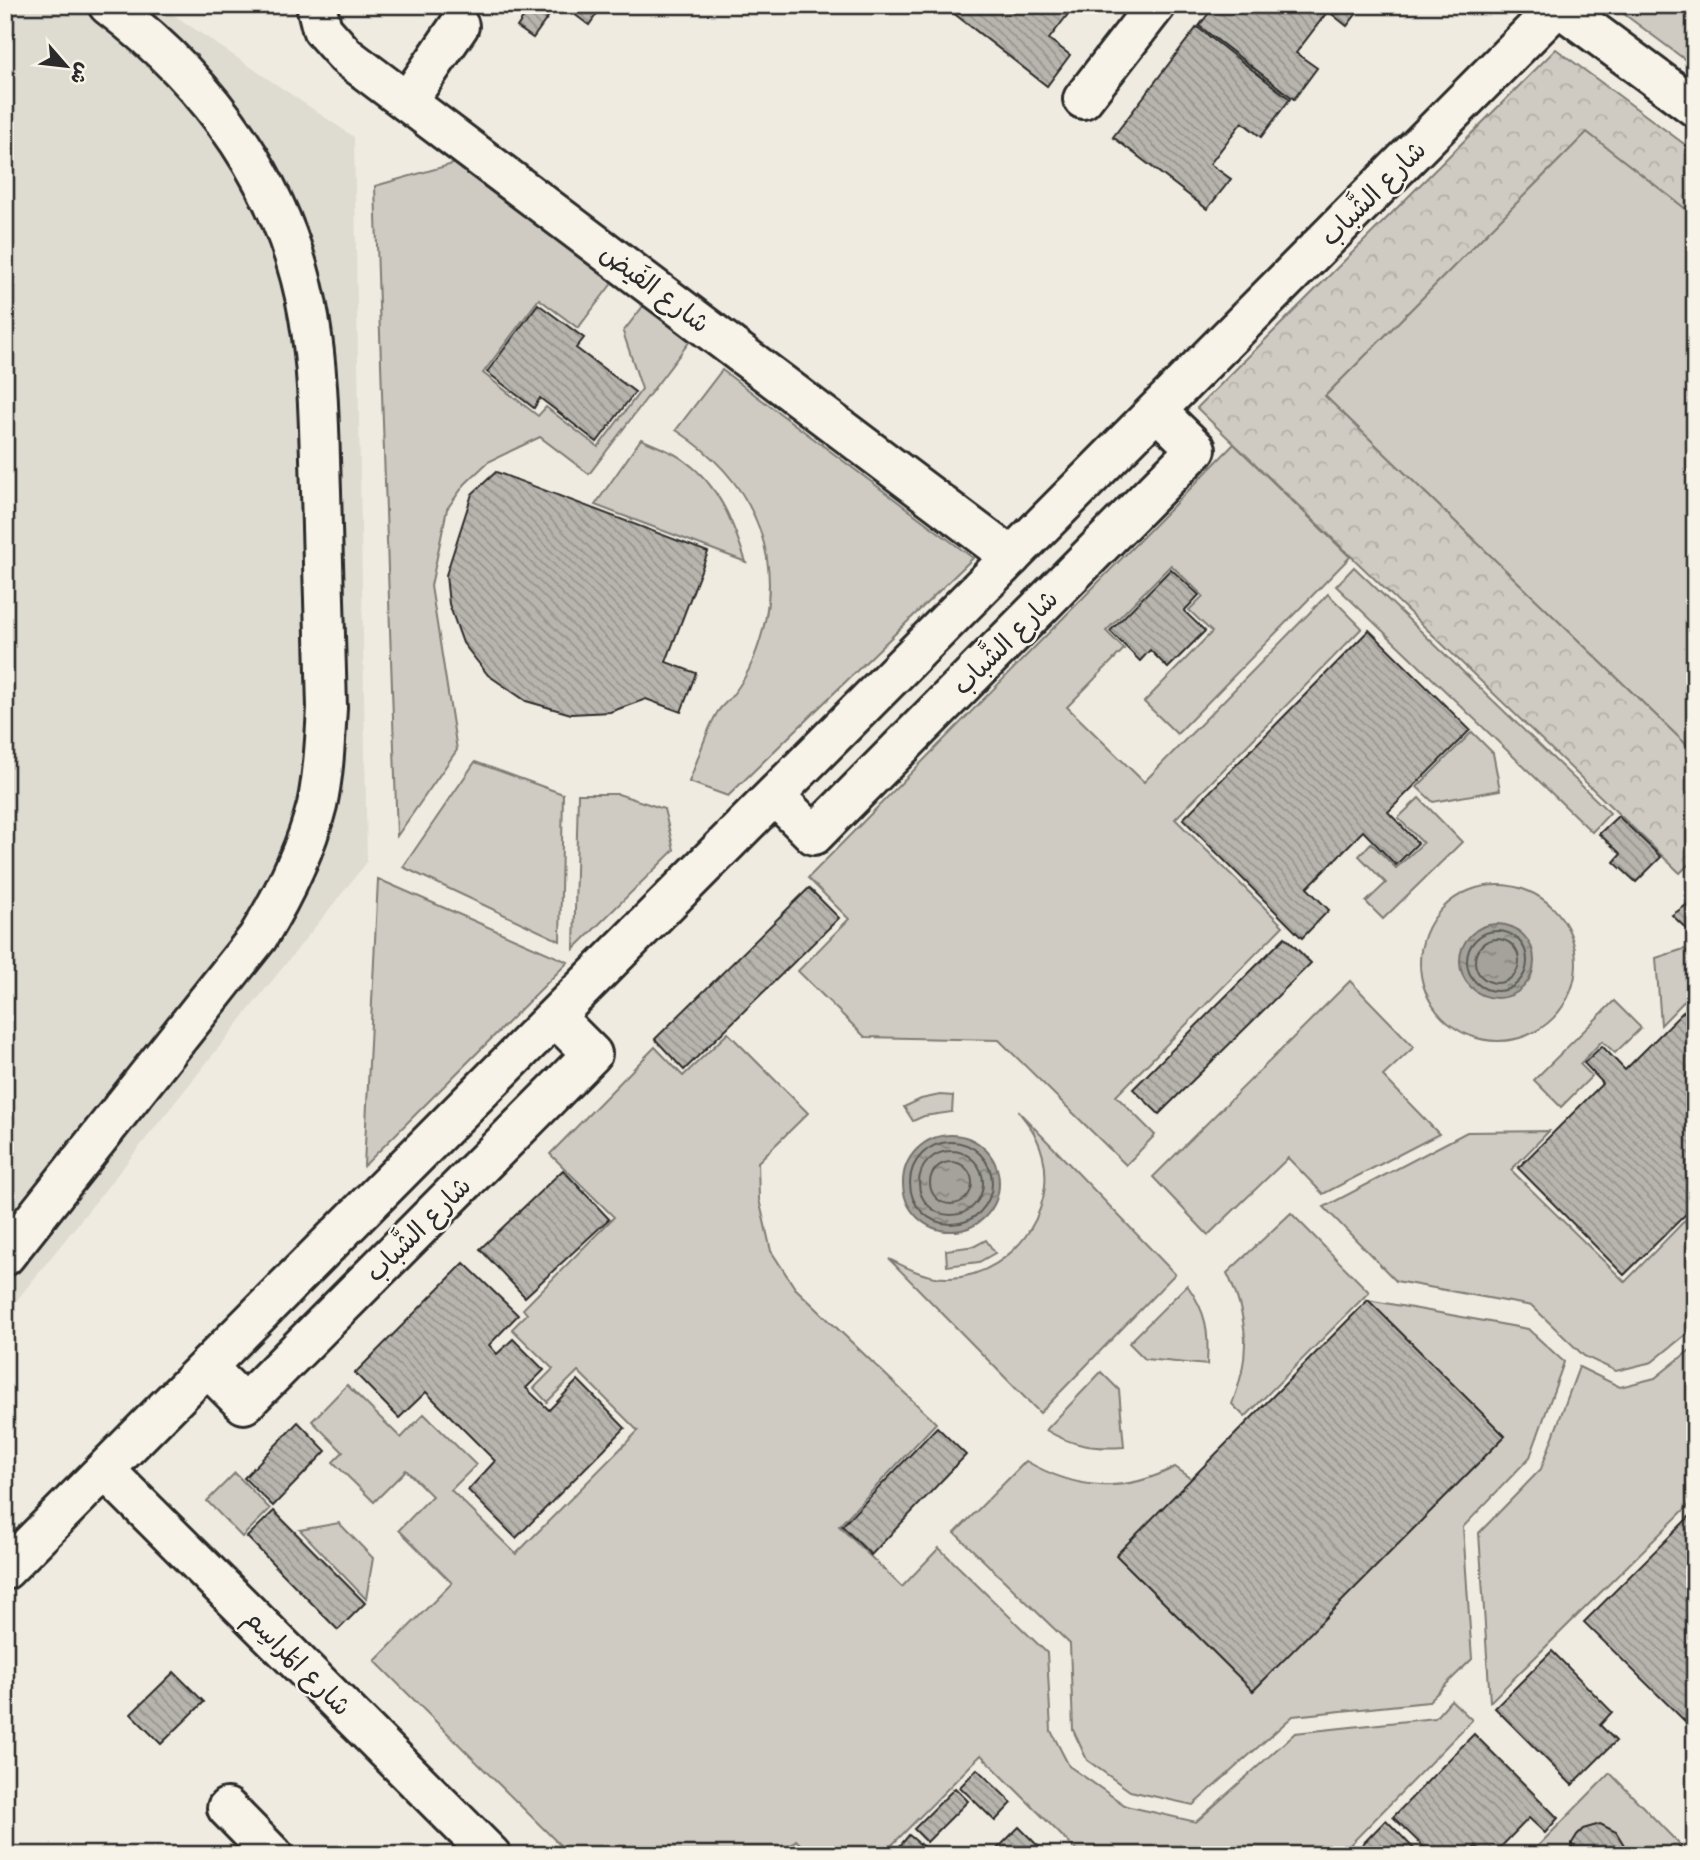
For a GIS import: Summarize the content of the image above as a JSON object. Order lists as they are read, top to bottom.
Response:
{
  "streets": {
    "street": ["شارع الشَّباب", "شارع الفَيض", "شارع المَراسِم"]
  },
  "crossings": [
    ["شارع الشَّباب", "شارع الفَيض"],
    ["شارع الشَّباب", "شارع المَراسِم"]
  ],
  "north": "bottom right"
}
